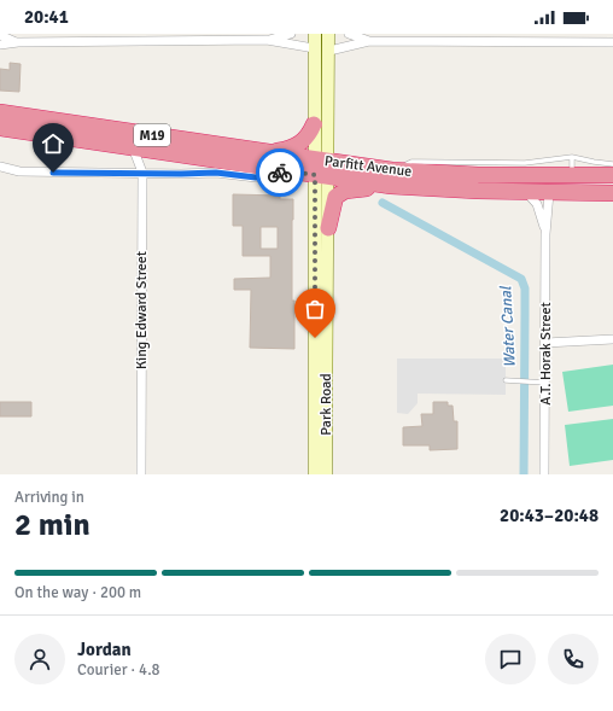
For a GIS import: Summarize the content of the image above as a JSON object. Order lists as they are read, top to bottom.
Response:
{
  "streets": {
    "highway": ["M19", "Parfitt Avenue"],
    "street": ["King Edward Street", "A.T. Horak Street", "Park Road"]
  },
  "crossings": [
    ["Parfitt Avenue", "King Edward Street"],
    ["Parfitt Avenue", "A.T. Horak Street"],
    ["Parfitt Avenue", "Park Road"]
  ],
  "water": ["Water Canal"],
  "page": {
    "status": "20:41",
    "heading": ["2 min", "Arriving in", "20:43–20:48"],
    "panel": ["Jordan", "Courier · 4.8"],
    "bar": "On the way · 200 m"
  }
}
